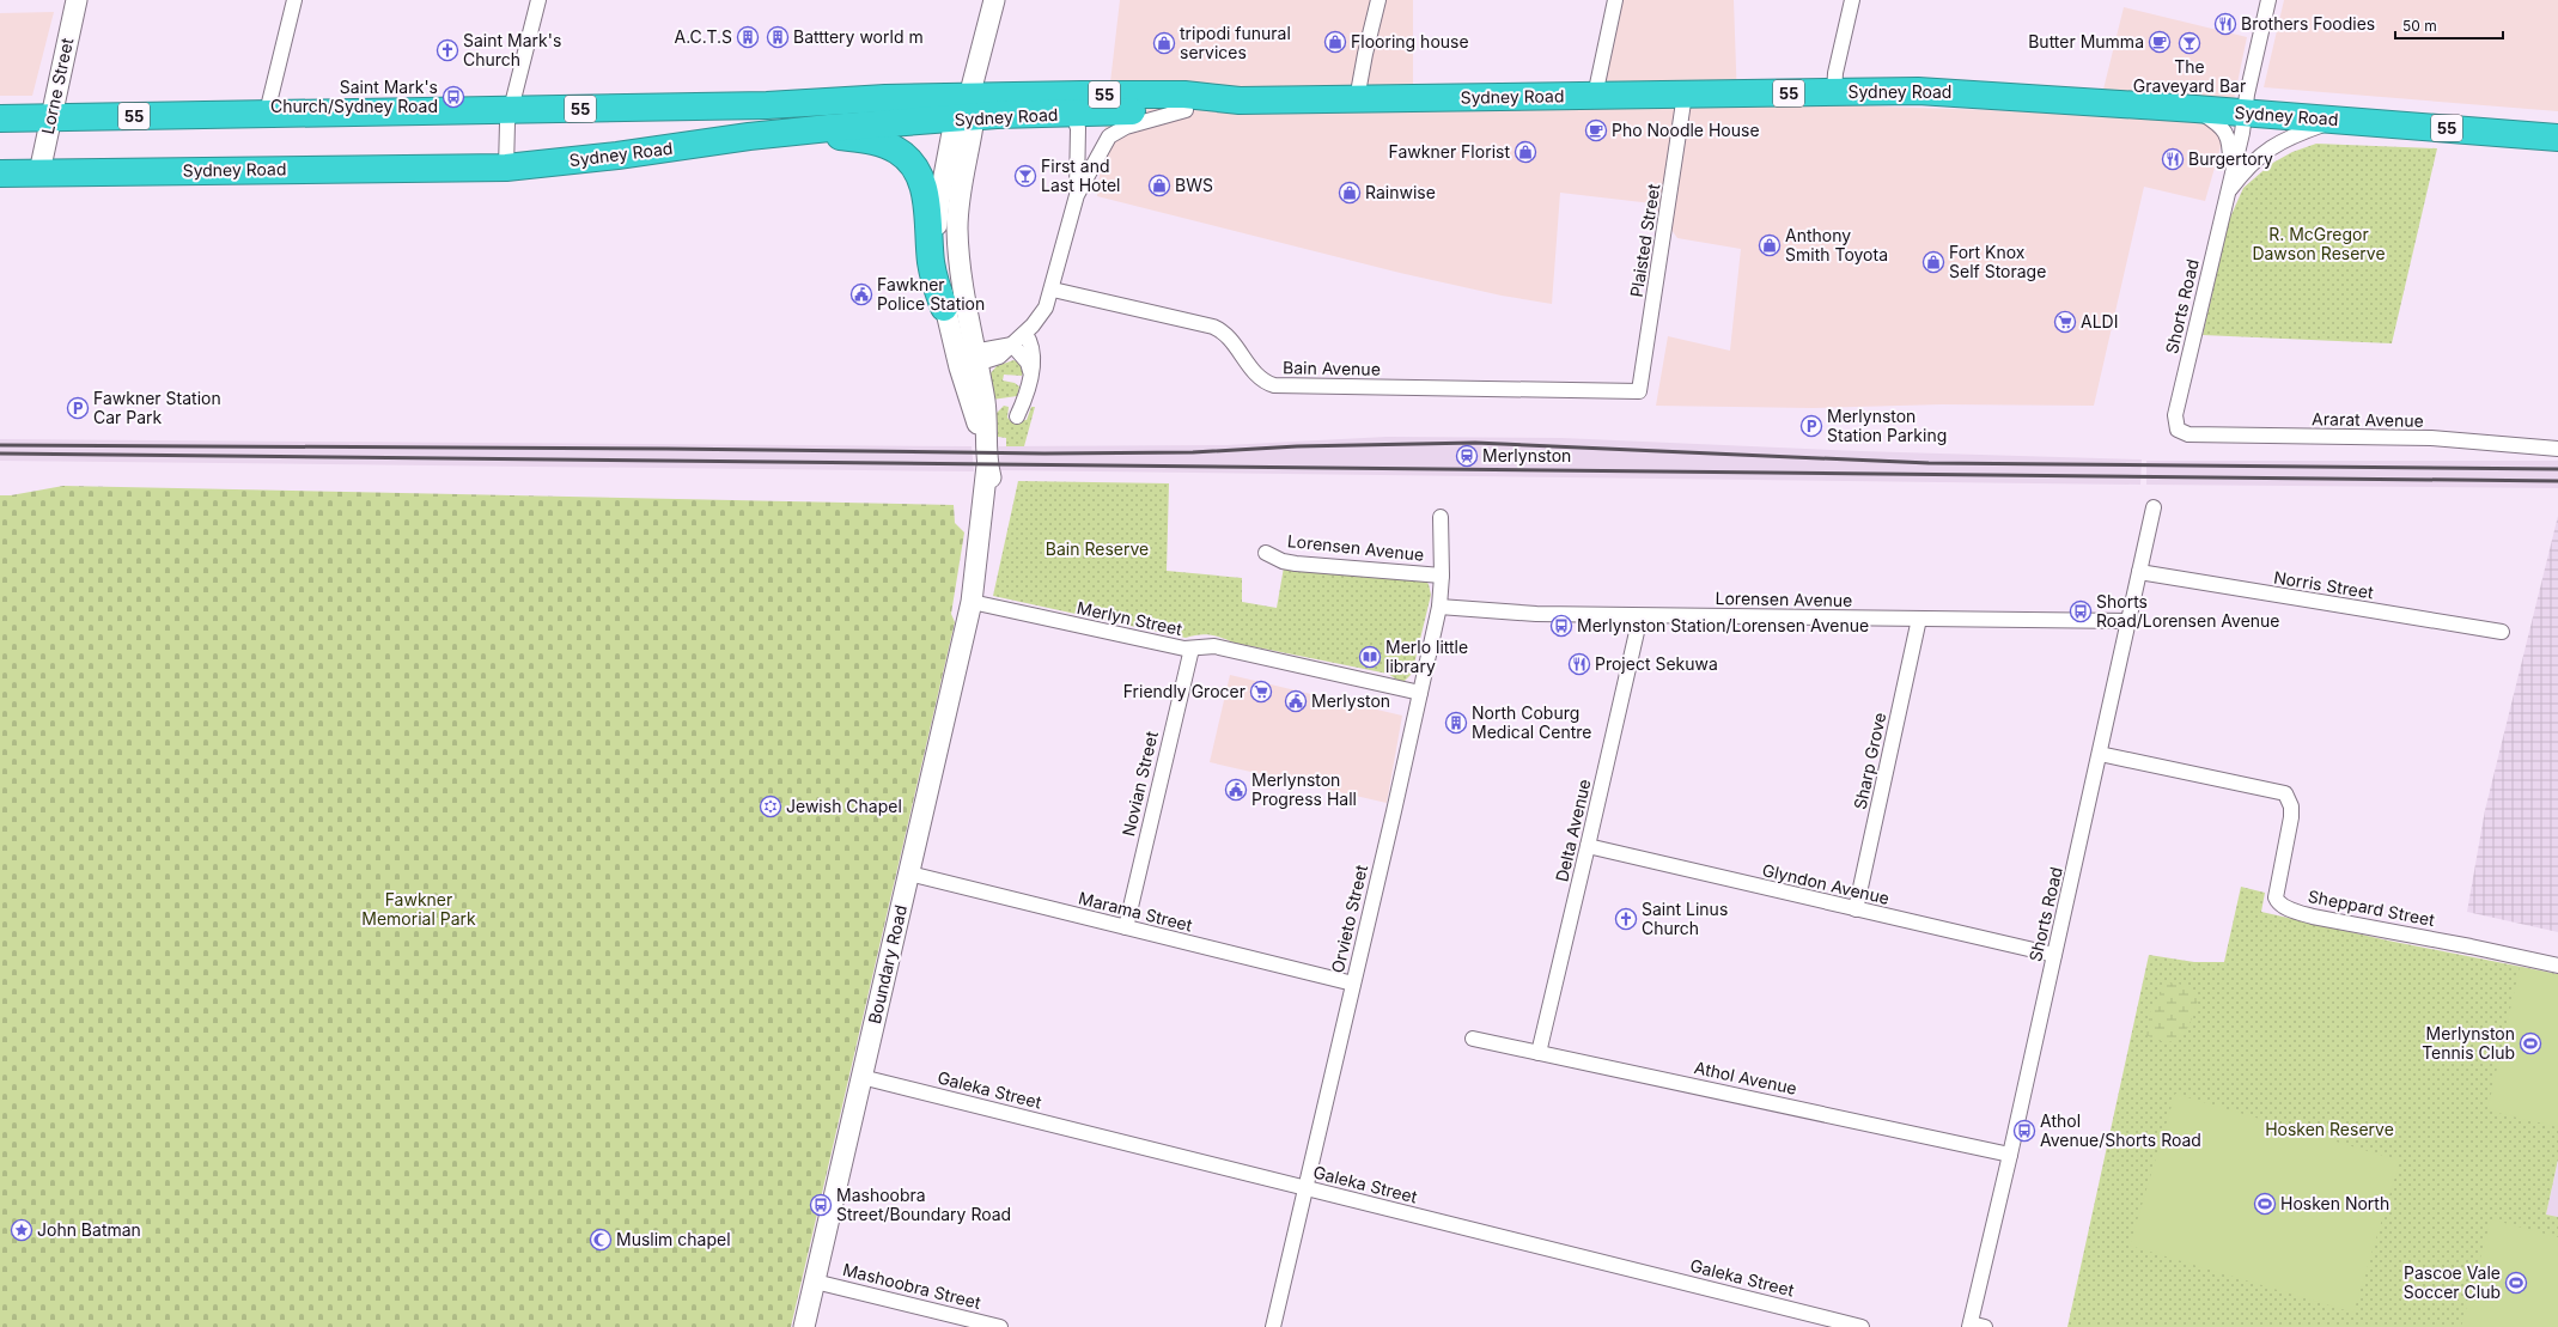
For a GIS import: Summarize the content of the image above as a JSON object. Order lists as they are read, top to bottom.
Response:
{
  "streets": {
    "highway": ["Sydney Road", "55"],
    "main road": ["Lorne Street", "Boundary Road"],
    "street": [
      "Plaisted Street",
      "Shorts Road",
      "Bain Avenue",
      "Ararat Avenue",
      "Lorensen Avenue",
      "Norris Street",
      "Merlyn Street",
      "Sharp Grove",
      "Novian Street",
      "Delta Avenue",
      "Glyndon Avenue",
      "Sheppard Street",
      "Marama Street",
      "Orvieto Street",
      "Athol Avenue",
      "Galeka Street",
      "Mashoobra Street"
    ]
  },
  "crossings": [
    ["Lorne Street", "Sydney Road"],
    ["Sydney Road", "Plaisted Street"],
    ["Sydney Road", "Shorts Road"],
    ["Sydney Road", "Boundary Road"],
    ["Plaisted Street", "Bain Avenue"],
    ["Shorts Road", "Ararat Avenue"],
    ["Shorts Road", "Lorensen Avenue"],
    ["Shorts Road", "Norris Street"],
    ["Shorts Road", "Glyndon Avenue"],
    ["Shorts Road", "Sheppard Street"],
    ["Shorts Road", "Athol Avenue"],
    ["Lorensen Avenue", "Sharp Grove"],
    ["Lorensen Avenue", "Delta Avenue"],
    ["Lorensen Avenue", "Orvieto Street"],
    ["Merlyn Street", "Novian Street"],
    ["Merlyn Street", "Orvieto Street"],
    ["Merlyn Street", "Boundary Road"],
    ["Sharp Grove", "Glyndon Avenue"],
    ["Novian Street", "Marama Street"],
    ["Delta Avenue", "Glyndon Avenue"],
    ["Delta Avenue", "Athol Avenue"],
    ["Marama Street", "Orvieto Street"],
    ["Marama Street", "Boundary Road"],
    ["Orvieto Street", "Galeka Street"],
    ["Boundary Road", "Galeka Street"],
    ["Boundary Road", "Mashoobra Street"]
  ],
  "parks": [
    "R. McGregor Dawson Reserve",
    "Bain Reserve",
    "Fawkner Memorial Park",
    "Hosken Reserve"
  ],
  "places": {
    "restaurant": ["Brothers Foodies", "Burgertory", "Project Sekuwa"],
    "building": ["A.C.T.S", "Batttery world m", "North Coburg Medical Centre"],
    "shop": [
      "Flooring house",
      "tripodi funural services",
      "Fawkner Florist",
      "BWS",
      "Rainwise",
      "Anthony Smith Toyota",
      "Fort Knox Self Storage"
    ],
    "cafe": ["Butter Mumma", "Pho Noodle House"],
    "bar": ["The Graveyard Bar", "First and Last Hotel"],
    "church": ["Saint Mark's Church", "Saint Linus Church"],
    "bus stop": [
      "Saint Mark's Church/Sydney Road",
      "Shorts Road/Lorensen Avenue",
      "Merlynston Station/Lorensen Avenue",
      "Athol Avenue/Shorts Road",
      "Mashoobra Street/Boundary Road"
    ],
    "public building": ["Fawkner Police Station", "Merlyston", "Merlynston Progress Hall"],
    "supermarket": ["ALDI", "Friendly Grocer"],
    "parking": ["Fawkner Station Car Park", "Merlynston Station Parking"],
    "station": ["Merlynston"],
    "library": ["Merlo little library"],
    "synagogue": ["Jewish Chapel"],
    "sports": ["Merlynston Tennis Club", "Hosken North", "Pascoe Vale Soccer Club"],
    "place": ["John Batman"],
    "mosque": ["Muslim chapel"]
  },
  "scale_bar": "50 m"
}
